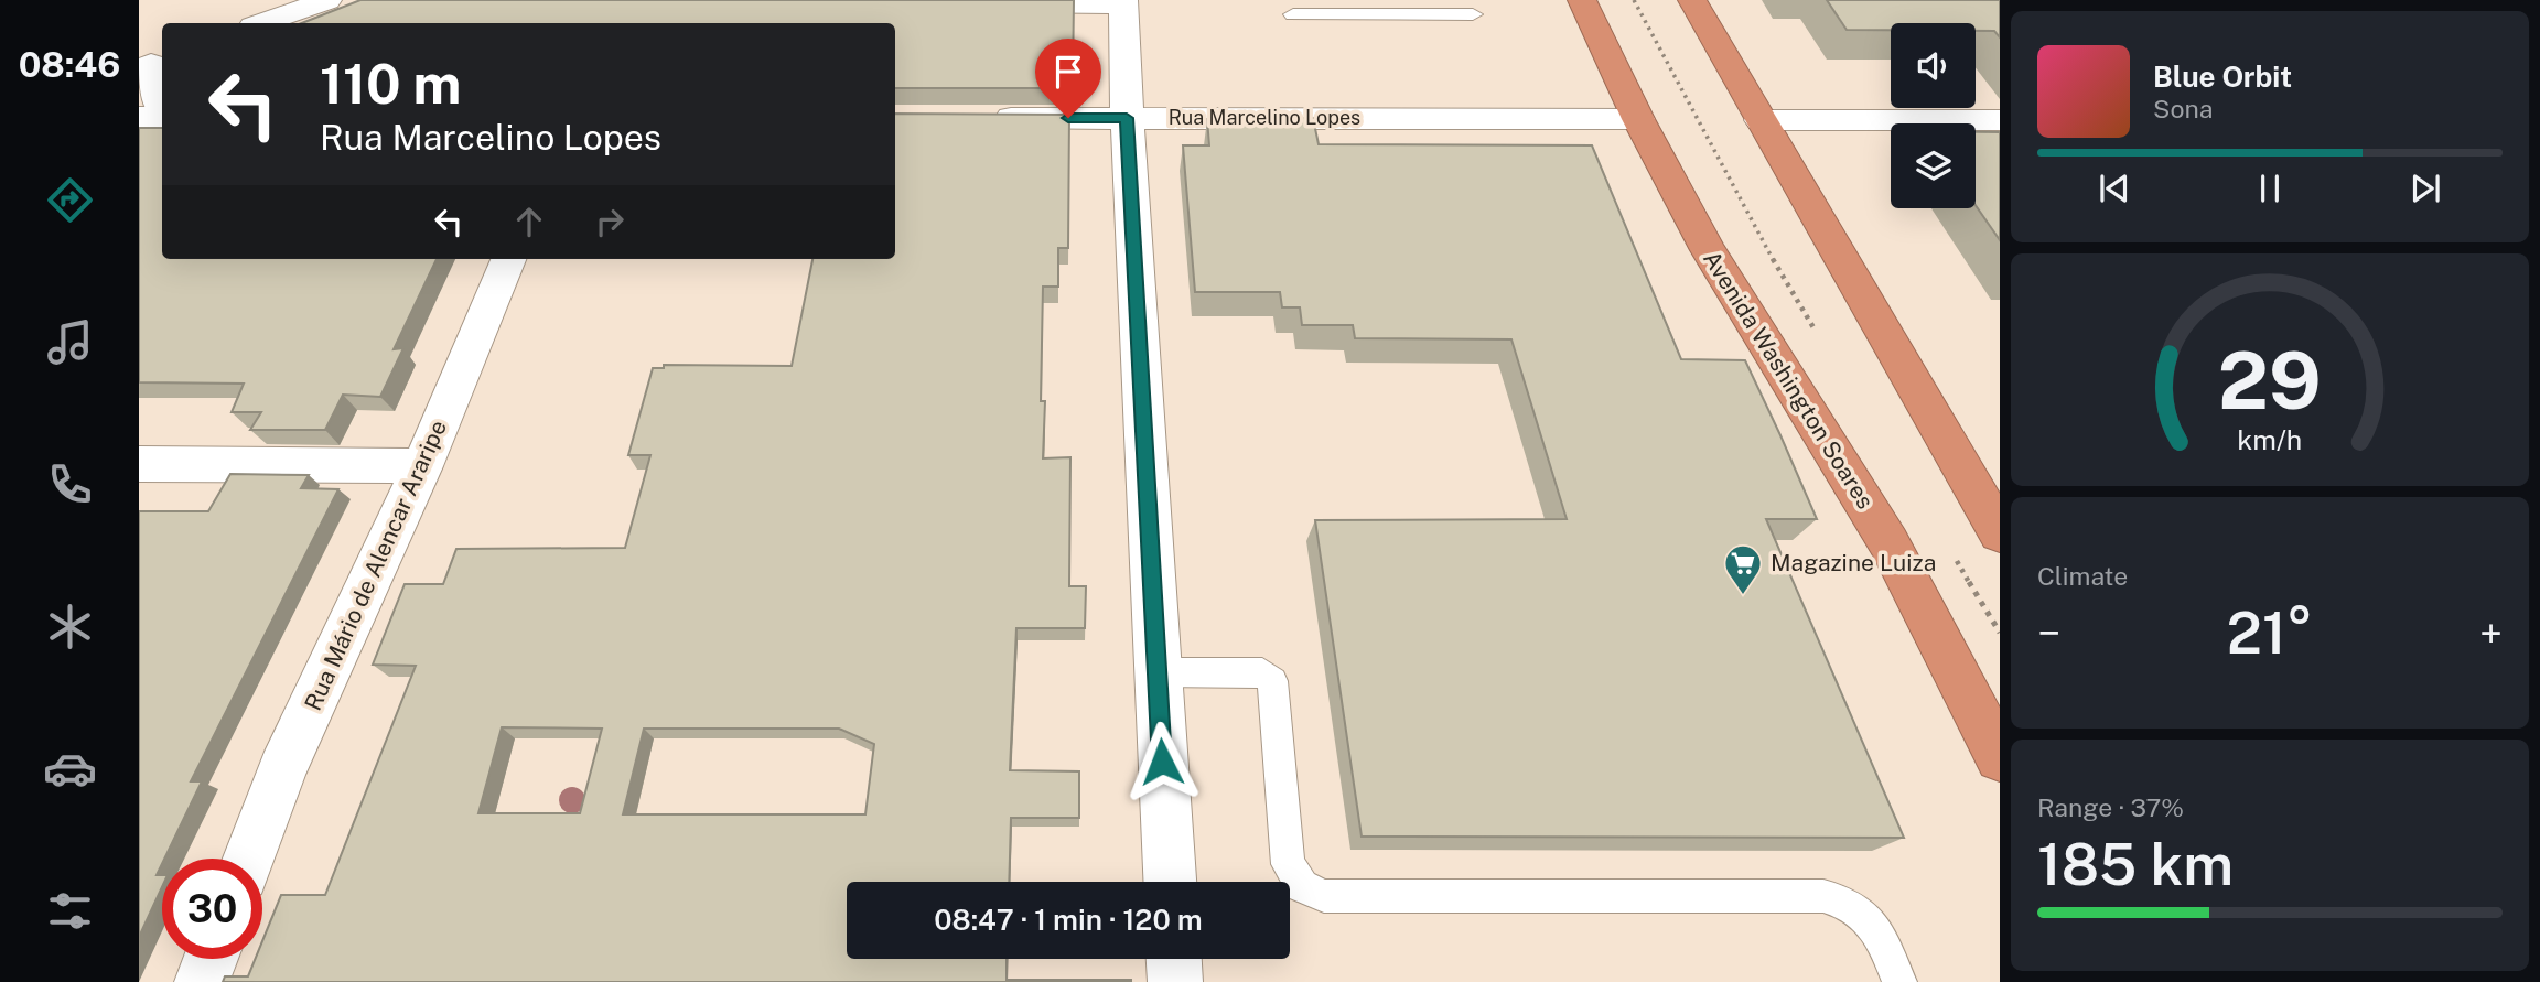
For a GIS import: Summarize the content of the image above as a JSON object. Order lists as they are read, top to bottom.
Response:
{
  "streets": {
    "highway": ["Avenida Washington Soares"],
    "street": ["Rua Marcelino Lopes", "Rua Mário de Alencar Araripe"]
  },
  "crossings": [
    ["Rua Marcelino Lopes", "Avenida Washington Soares"]
  ],
  "places": {
    "supermarket": ["Magazine Luiza"]
  },
  "page": {
    "tabs": "08:46",
    "turn": ["110 m", "Rua Marcelino Lopes"],
    "song": ["Blue Orbit", "Sona"],
    "tile": [
      "Climate",
      ["Range · 37%", "185 km"]
    ],
    "heat": ["−", "21°", "+"],
    "limit": "30",
    "trip": "08:47 · 1 min · 120 m",
    "gauge": ["29", "km/h"]
  }
}
